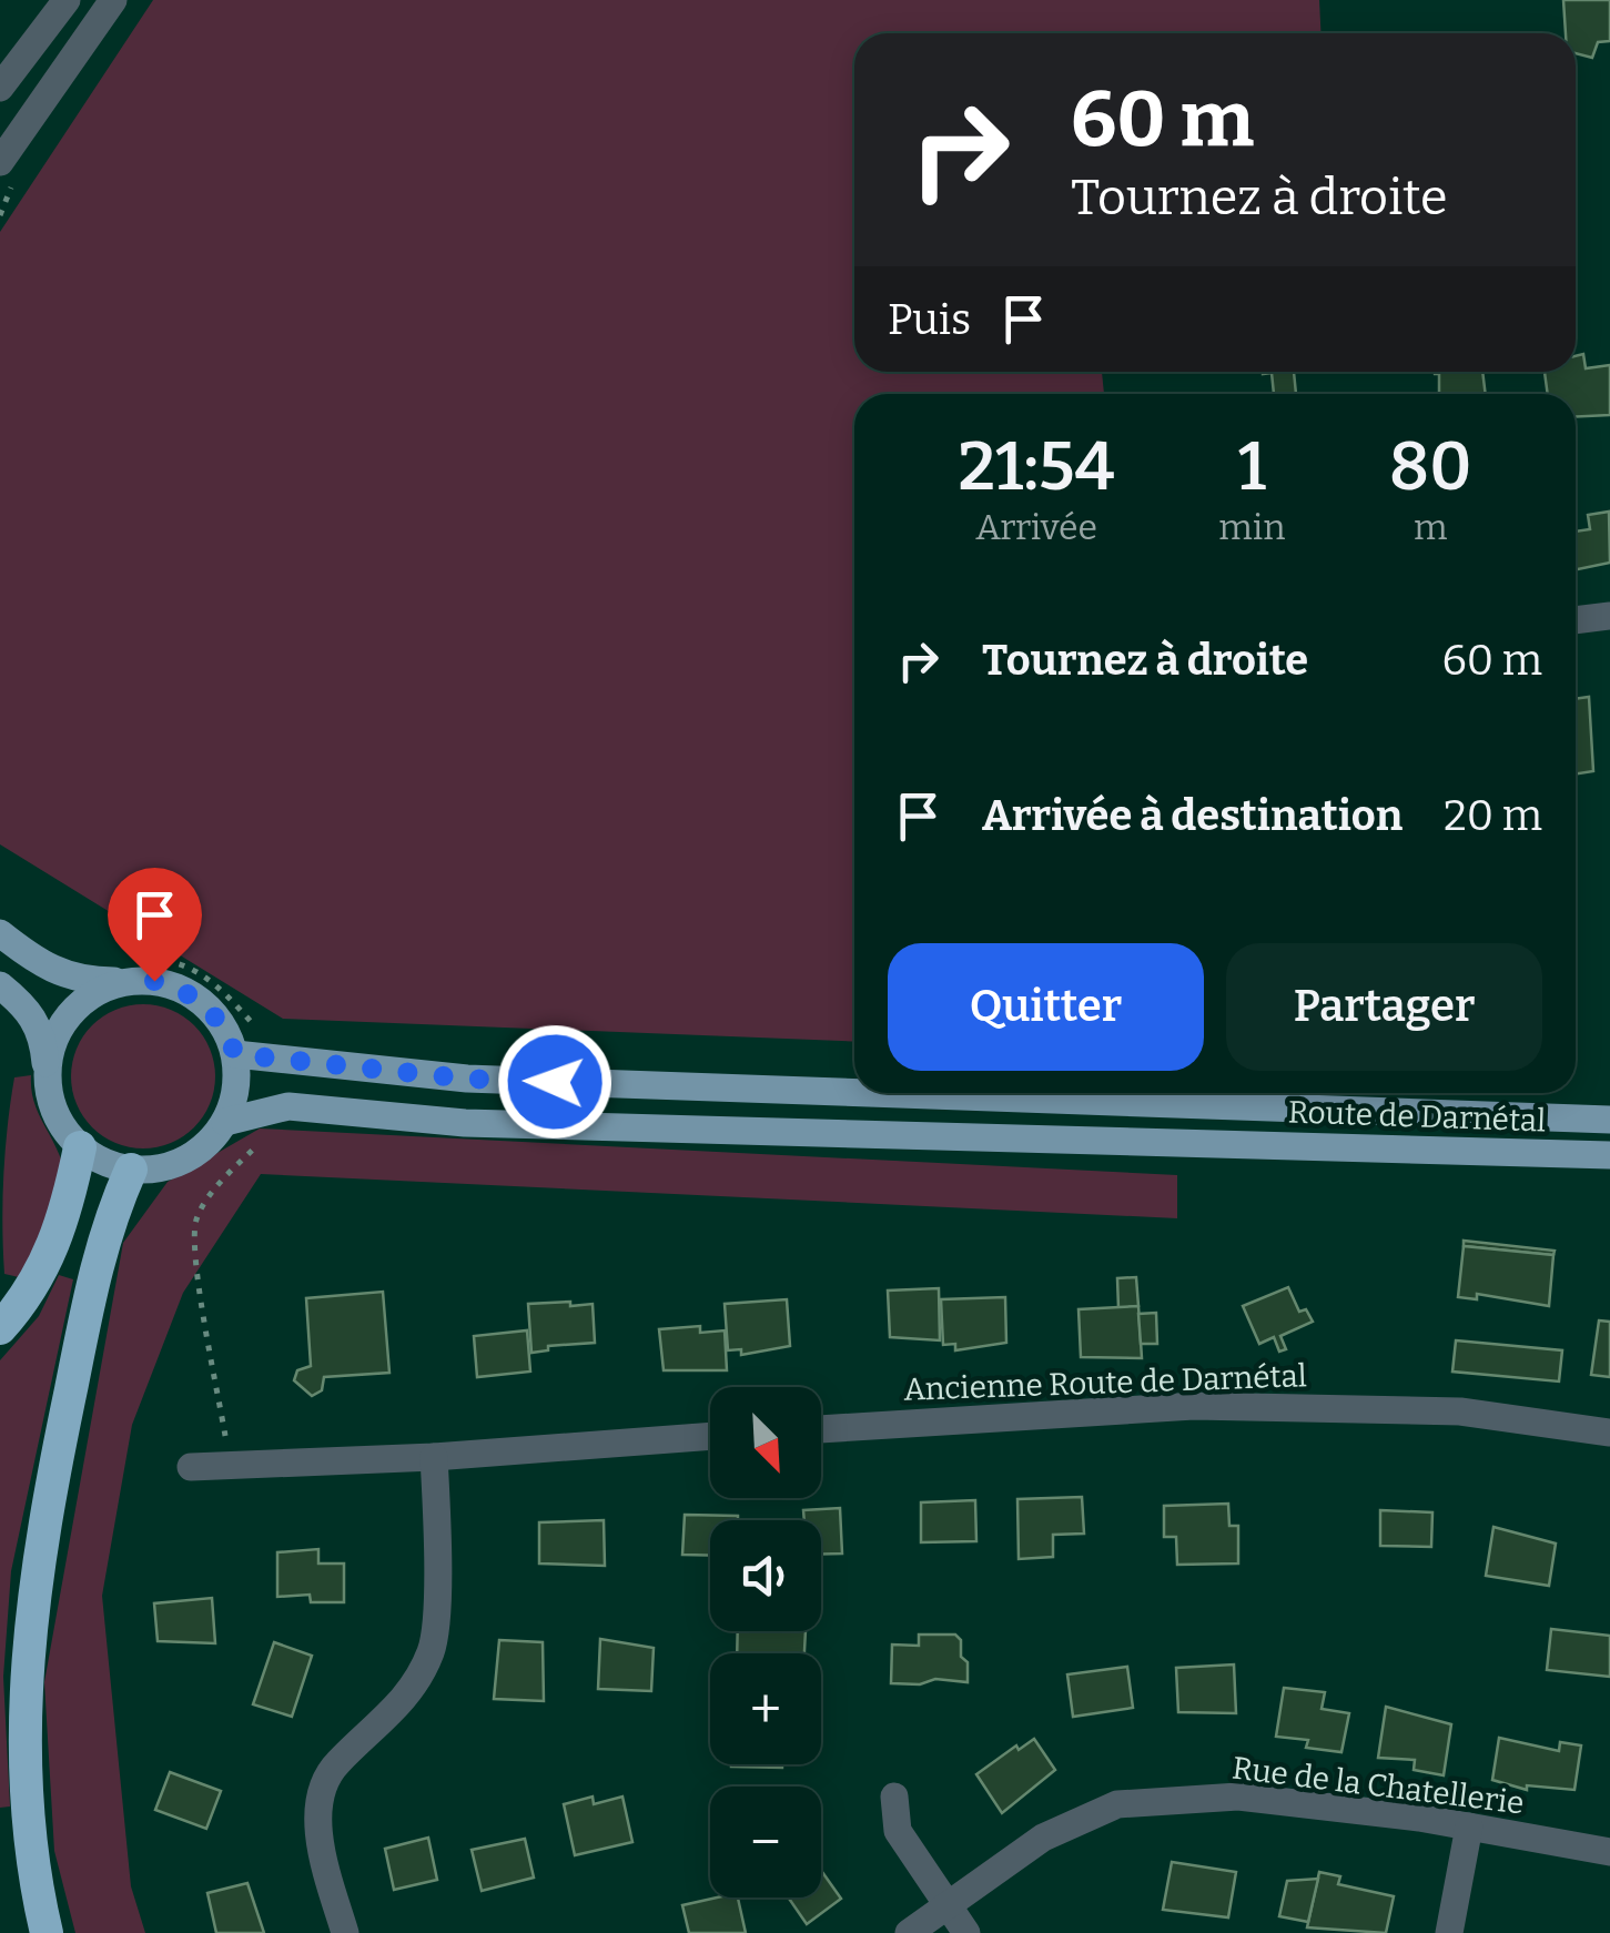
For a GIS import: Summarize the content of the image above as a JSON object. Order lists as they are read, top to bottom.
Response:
{
  "streets": {
    "main road": ["Route de Darnétal"],
    "street": ["Ancienne Route de Darnétal", "Rue de la Chatellerie"]
  },
  "north": "bottom right",
  "page": {
    "turn": ["60 m", "Tournez à droite"],
    "then": "Puis",
    "eta": [
      "21:54",
      "Arrivée",
      "1",
      "min",
      "80",
      "m"
    ],
    "list": [
      {
        "name": "Tournez à droite",
        "value": "60 m"
      },
      {
        "name": "Arrivée à destination",
        "value": "20 m"
      }
    ],
    "buttons": ["Quitter", "Partager"],
    "map_buttons": ["+", "−"]
  }
}
